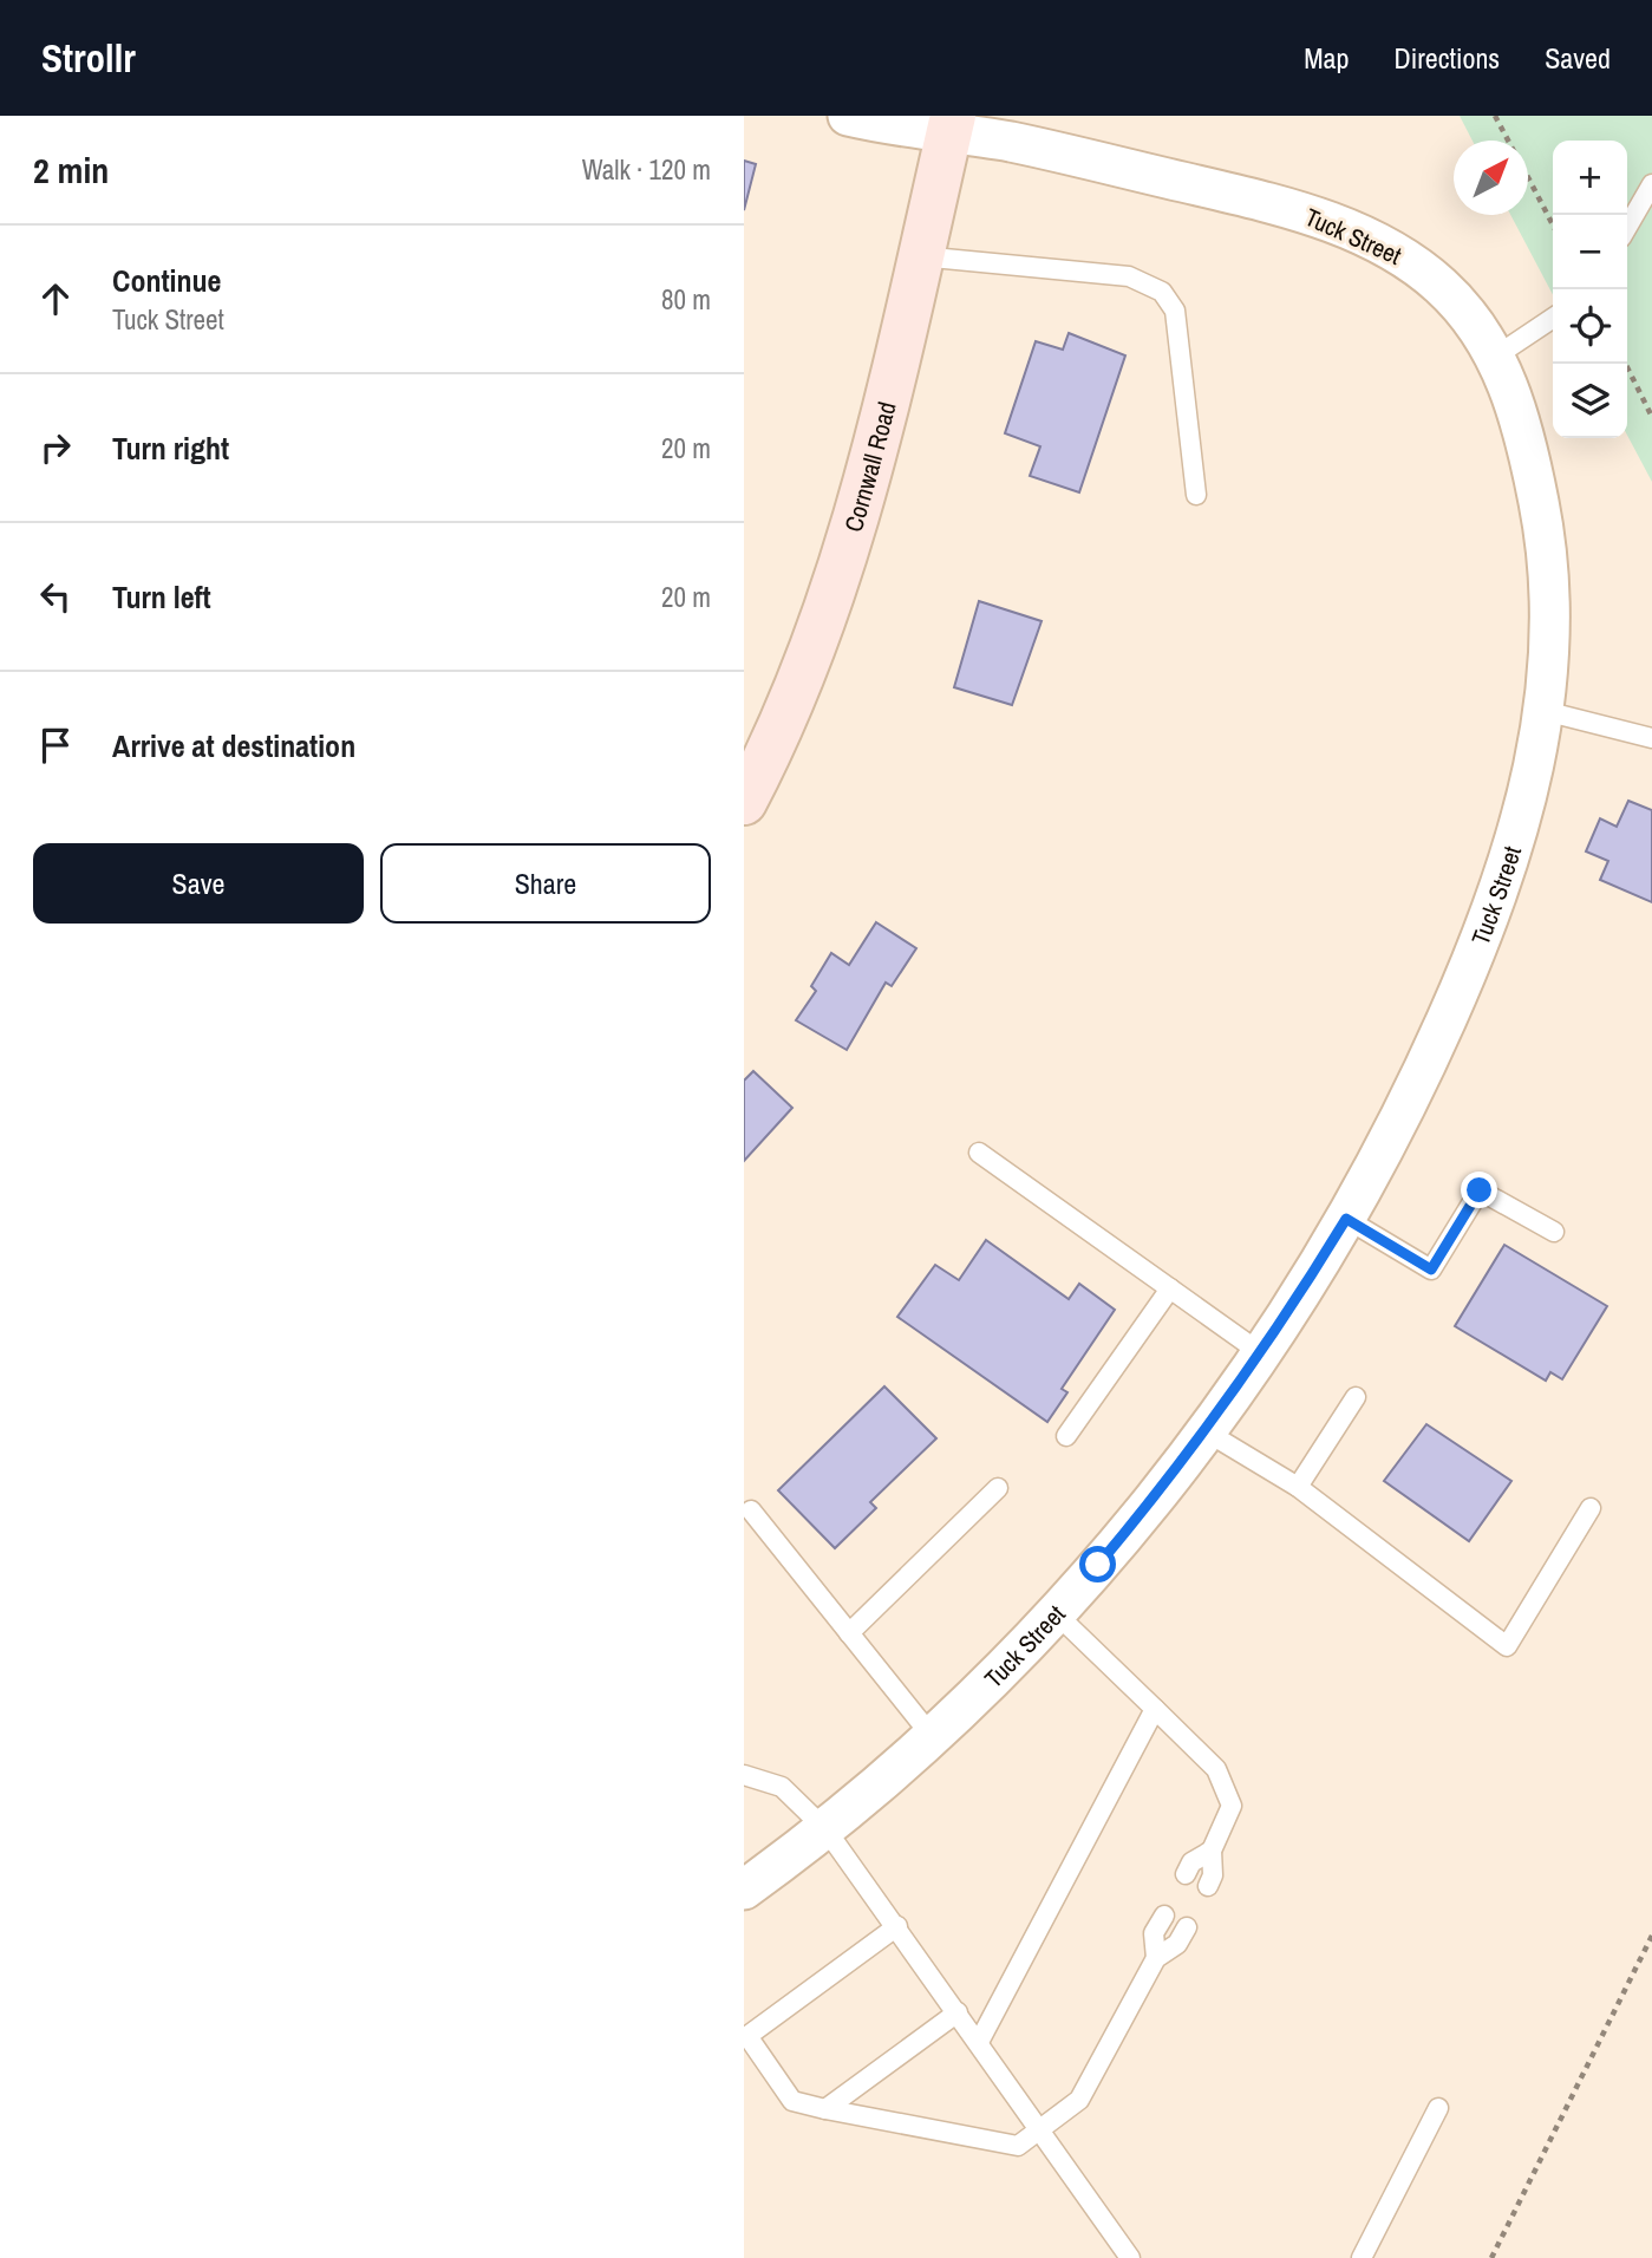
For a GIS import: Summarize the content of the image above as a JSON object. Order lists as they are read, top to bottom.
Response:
{
  "streets": {
    "main road": ["Cornwall Road"],
    "street": ["Tuck Street"]
  },
  "crossings": [
    ["Tuck Street", "Cornwall Road"]
  ],
  "north": "top right",
  "page": {
    "header": "Strollr",
    "nav": ["Map", "Directions", "Saved"],
    "heading": ["2 min", "Walk · 120 m"],
    "map_buttons": ["+", "−"],
    "list": [
      ["Continue", "Tuck Street", "80 m"],
      ["Turn right", "20 m"],
      ["Turn left", "20 m"],
      "Arrive at destination"
    ],
    "buttons": ["Save", "Share"]
  }
}
